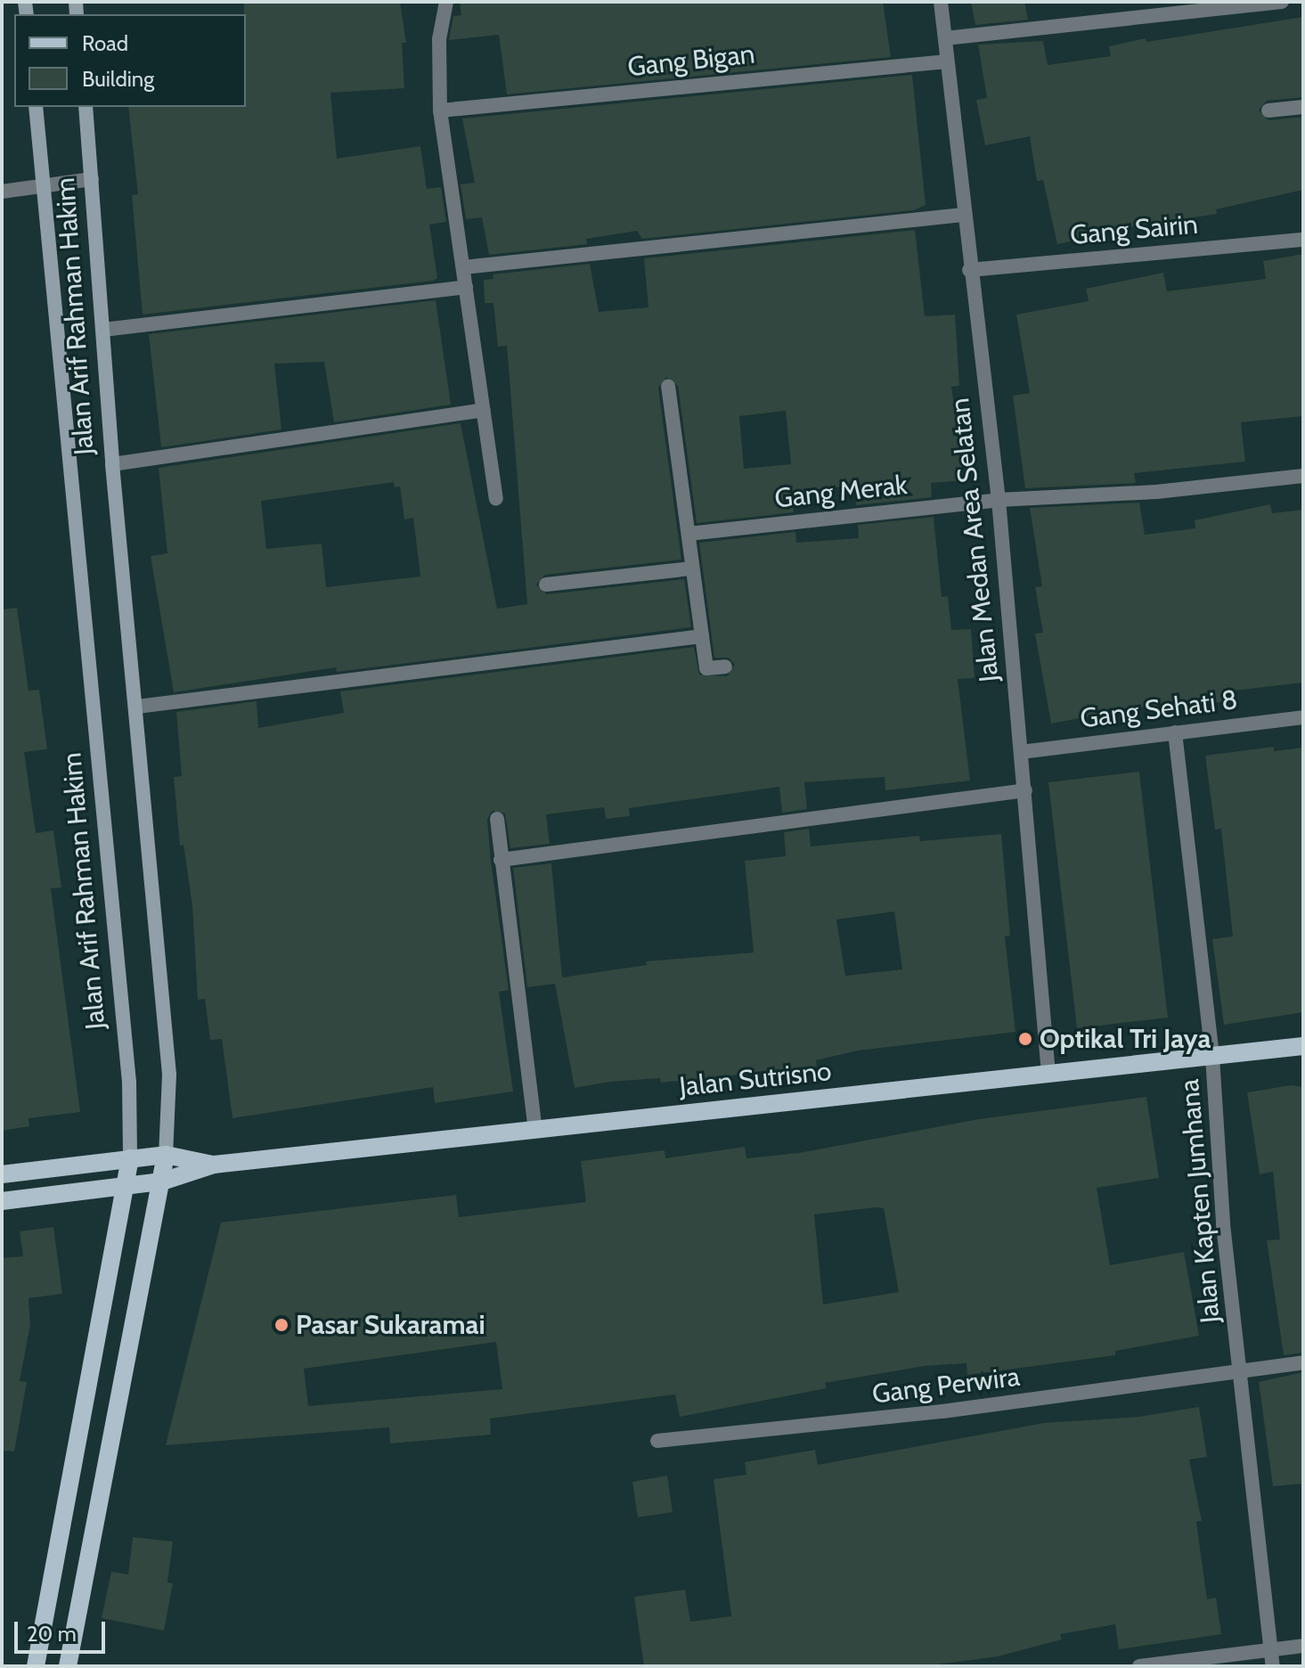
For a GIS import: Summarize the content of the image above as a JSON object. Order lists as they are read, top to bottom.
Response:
{
  "streets": {
    "main road": ["Jalan Arif Rahman Hakim", "Jalan Sutrisno"],
    "street": [
      "Gang Bigan",
      "Gang Sairin",
      "Gang Merak",
      "Jalan Medan Area Selatan",
      "Gang Sehati 8",
      "Jalan Kapten Jumhana",
      "Gang Perwira"
    ]
  },
  "crossings": [
    ["Gang Bigan", "Jalan Medan Area Selatan"],
    ["Gang Sairin", "Jalan Medan Area Selatan"],
    ["Jalan Arif Rahman Hakim", "Jalan Sutrisno"],
    ["Gang Merak", "Jalan Medan Area Selatan"],
    ["Jalan Medan Area Selatan", "Gang Sehati 8"],
    ["Jalan Medan Area Selatan", "Jalan Sutrisno"],
    ["Gang Sehati 8", "Jalan Kapten Jumhana"],
    ["Jalan Sutrisno", "Jalan Kapten Jumhana"],
    ["Jalan Kapten Jumhana", "Gang Perwira"]
  ],
  "places": ["Optikal Tri Jaya", "Pasar Sukaramai"],
  "legend": ["Road", "Building"],
  "scale_bar": "20 m"
}
